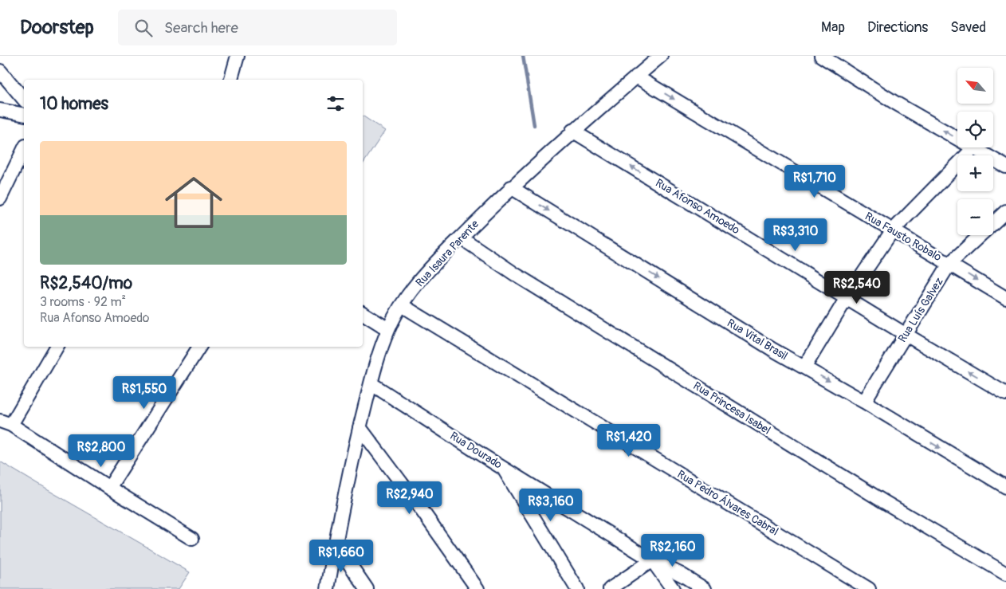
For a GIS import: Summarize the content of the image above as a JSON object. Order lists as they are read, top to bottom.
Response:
{
  "streets": {
    "street": [
      "Rua Afonso Amoedo",
      "Rua Fausto Robalo",
      "Rua Isaura Parente",
      "Rua Luís Galvez",
      "Rua Vital Brasil",
      "Rua Princesa Isabel",
      "Rua Dourado",
      "Rua Pedro Álvares Cabral"
    ]
  },
  "crossings": [
    ["Rua Afonso Amoedo", "Rua Isaura Parente"],
    ["Rua Afonso Amoedo", "Rua Luís Galvez"],
    ["Rua Fausto Robalo", "Rua Isaura Parente"],
    ["Rua Fausto Robalo", "Rua Luís Galvez"],
    ["Rua Isaura Parente", "Rua Vital Brasil"],
    ["Rua Isaura Parente", "Rua Princesa Isabel"],
    ["Rua Isaura Parente", "Rua Dourado"],
    ["Rua Isaura Parente", "Rua Pedro Álvares Cabral"],
    ["Rua Luís Galvez", "Rua Vital Brasil"]
  ],
  "one_way": ["Rua Afonso Amoedo", "Rua Vital Brasil"],
  "north": "top left",
  "page": {
    "header": "Doorstep",
    "search": "Search here",
    "nav": ["Map", "Directions", "Saved"],
    "map_buttons": ["+", "−"],
    "heading": "10 homes",
    "list": [
      {
        "name": "R$2,540/mo",
        "note": "3 rooms · 92 m² · Rua Afonso Amoedo"
      }
    ],
    "price": [
      "R$1,710",
      "R$3,310",
      "R$2,540",
      "R$1,550",
      "R$1,420",
      "R$2,800",
      "R$2,940",
      "R$3,160",
      "R$2,160",
      "R$1,660"
    ]
  }
}
